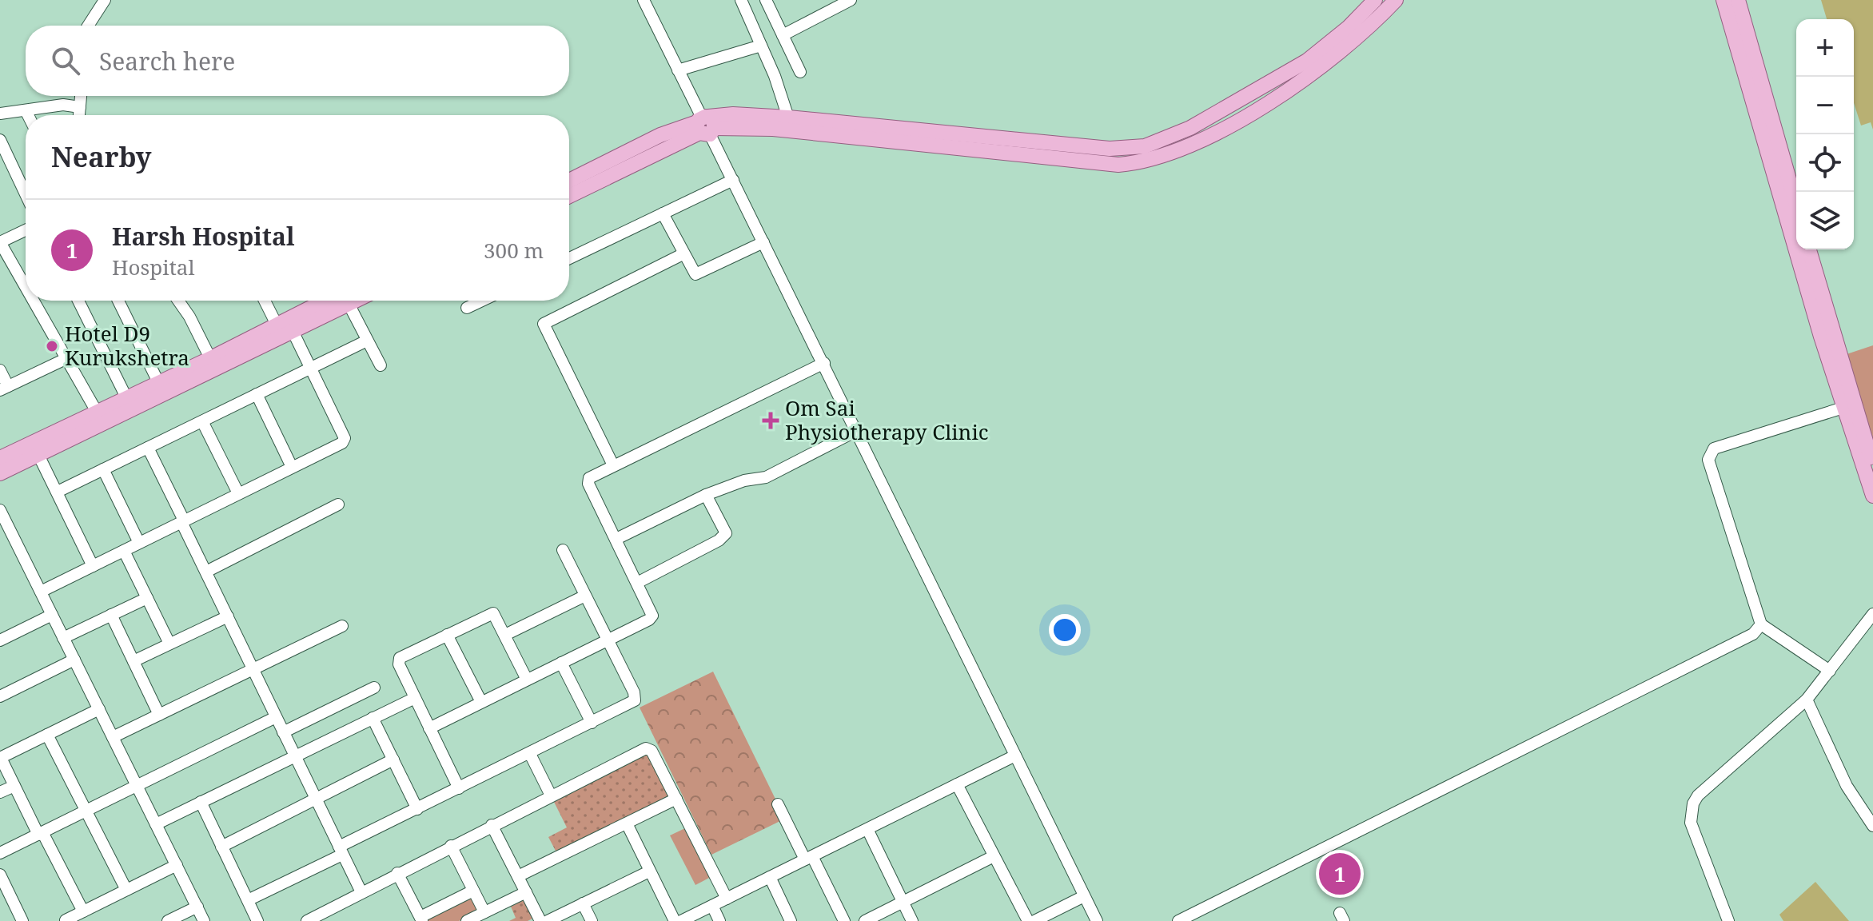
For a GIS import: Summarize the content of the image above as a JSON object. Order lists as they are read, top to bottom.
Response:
{
  "places": {
    "other": ["Hotel D9 Kurukshetra"],
    "health": ["Om Sai Physiotherapy Clinic"]
  },
  "page": {
    "map_buttons": ["+", "−"],
    "search": "Search here",
    "heading": "Nearby",
    "list": [
      {
        "mark": "1",
        "name": "Harsh Hospital",
        "note": "Hospital",
        "value": "300 m"
      }
    ],
    "pins": "1"
  }
}
